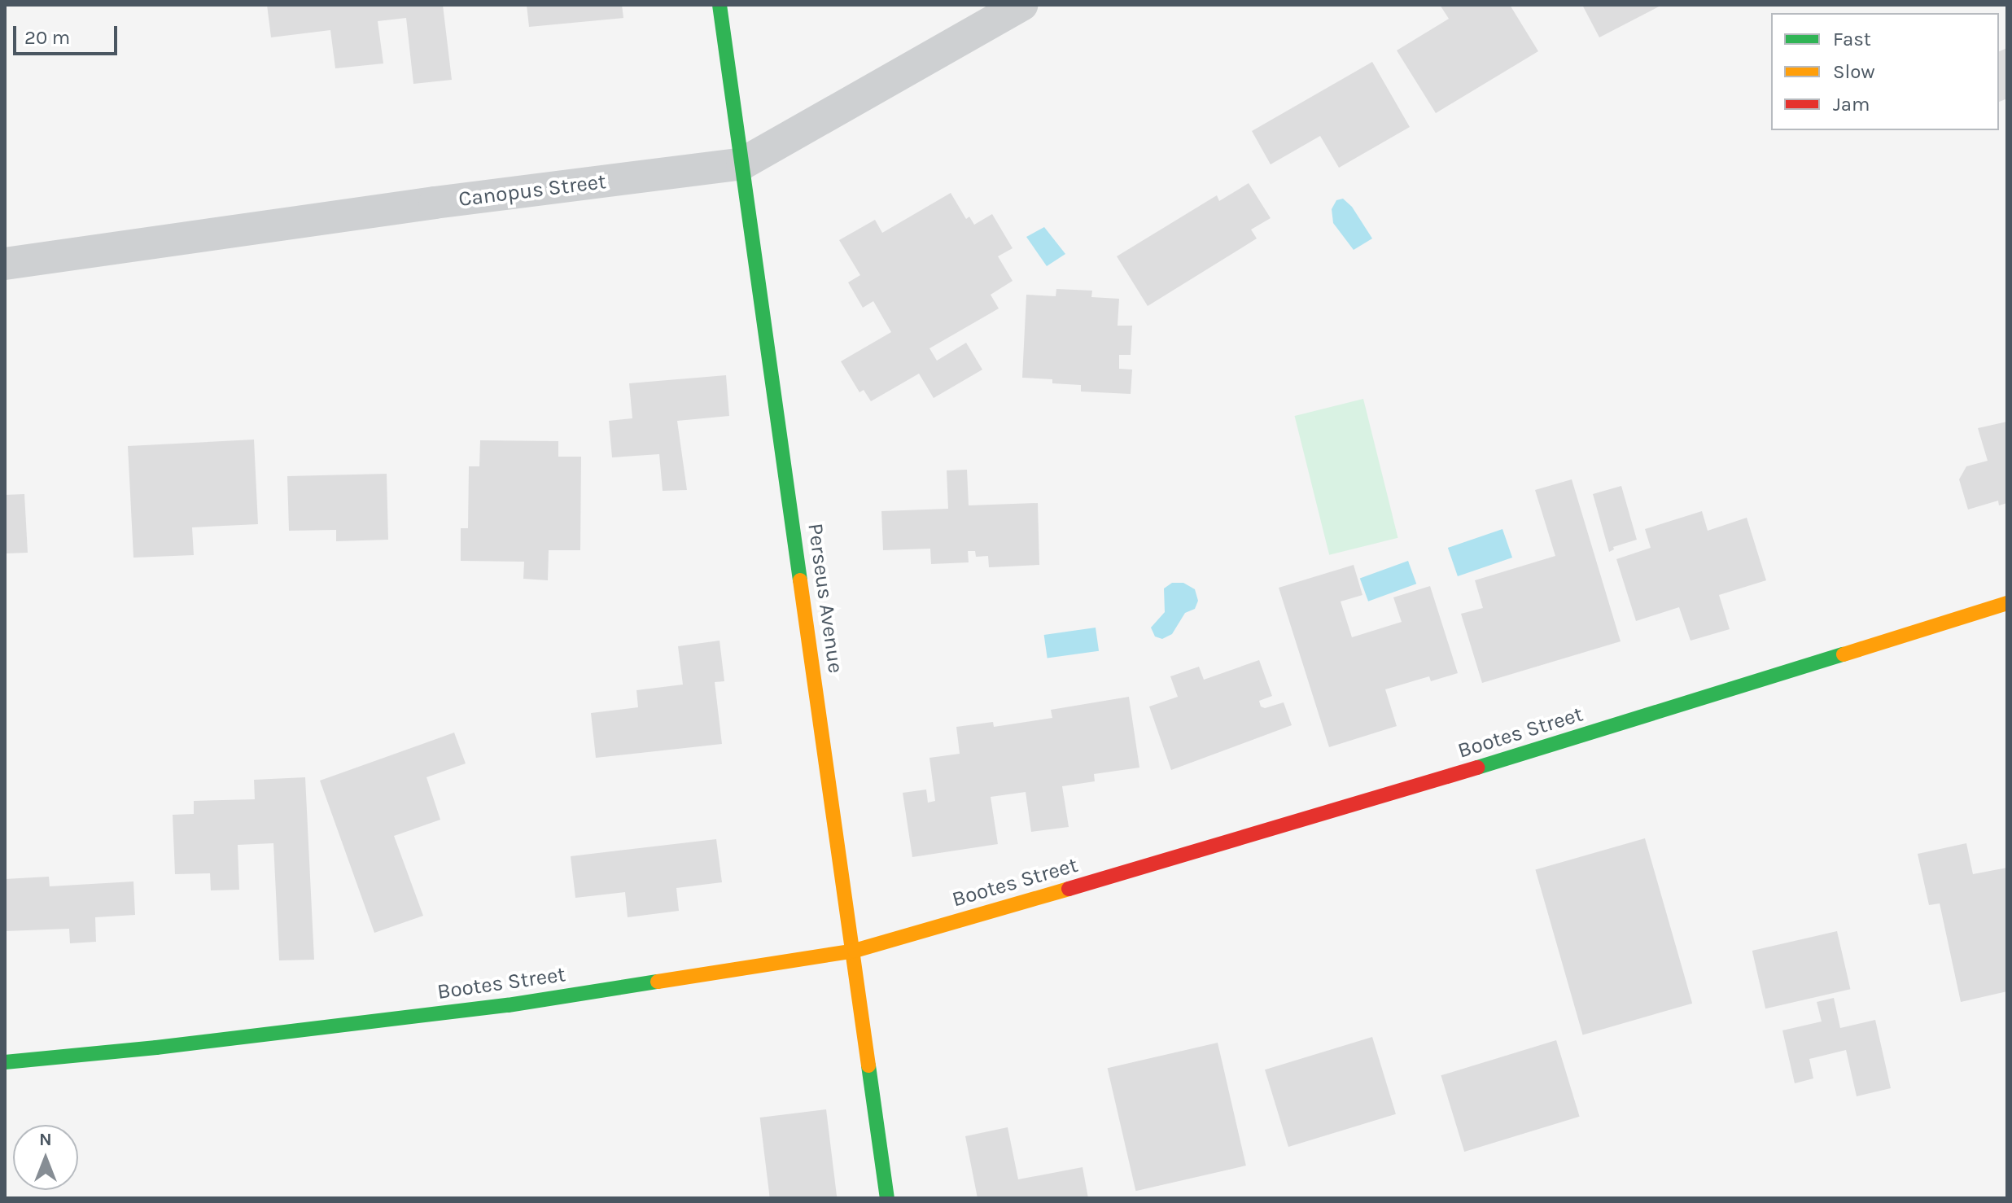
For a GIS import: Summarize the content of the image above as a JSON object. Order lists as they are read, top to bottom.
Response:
{
  "streets": {
    "street": ["Canopus Street", "Perseus Avenue", "Bootes Street"]
  },
  "crossings": [
    ["Canopus Street", "Perseus Avenue"],
    ["Perseus Avenue", "Bootes Street"]
  ],
  "legend": ["Fast", "Slow", "Jam"],
  "scale_bar": "20 m",
  "north": "top"
}
